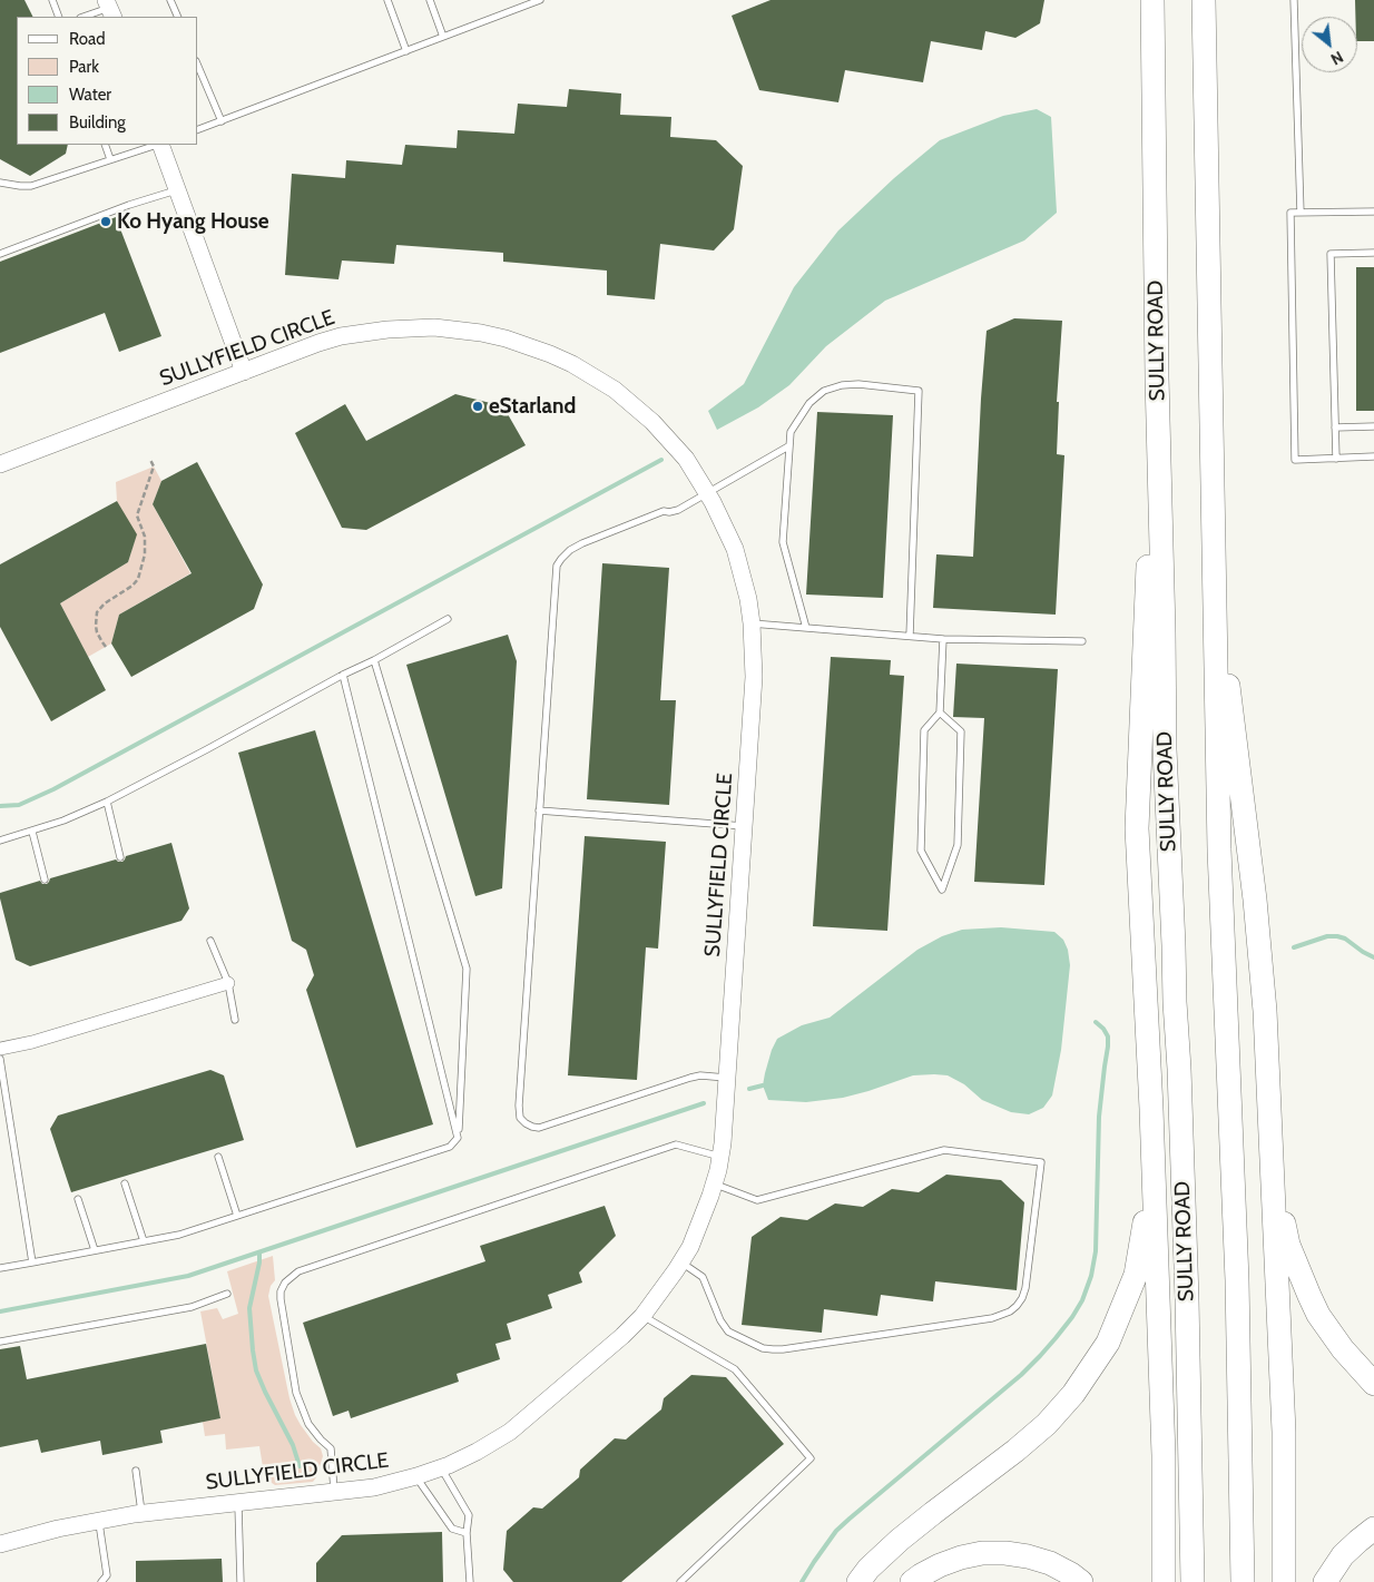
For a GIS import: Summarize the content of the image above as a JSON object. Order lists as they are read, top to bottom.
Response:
{
  "streets": {
    "highway": ["SULLY ROAD"],
    "street": ["SULLYFIELD CIRCLE"]
  },
  "places": ["Ko Hyang House", "eStarland"],
  "legend": [
    "Road",
    "Park",
    "Water",
    "Building"
  ],
  "north": "bottom right"
}
